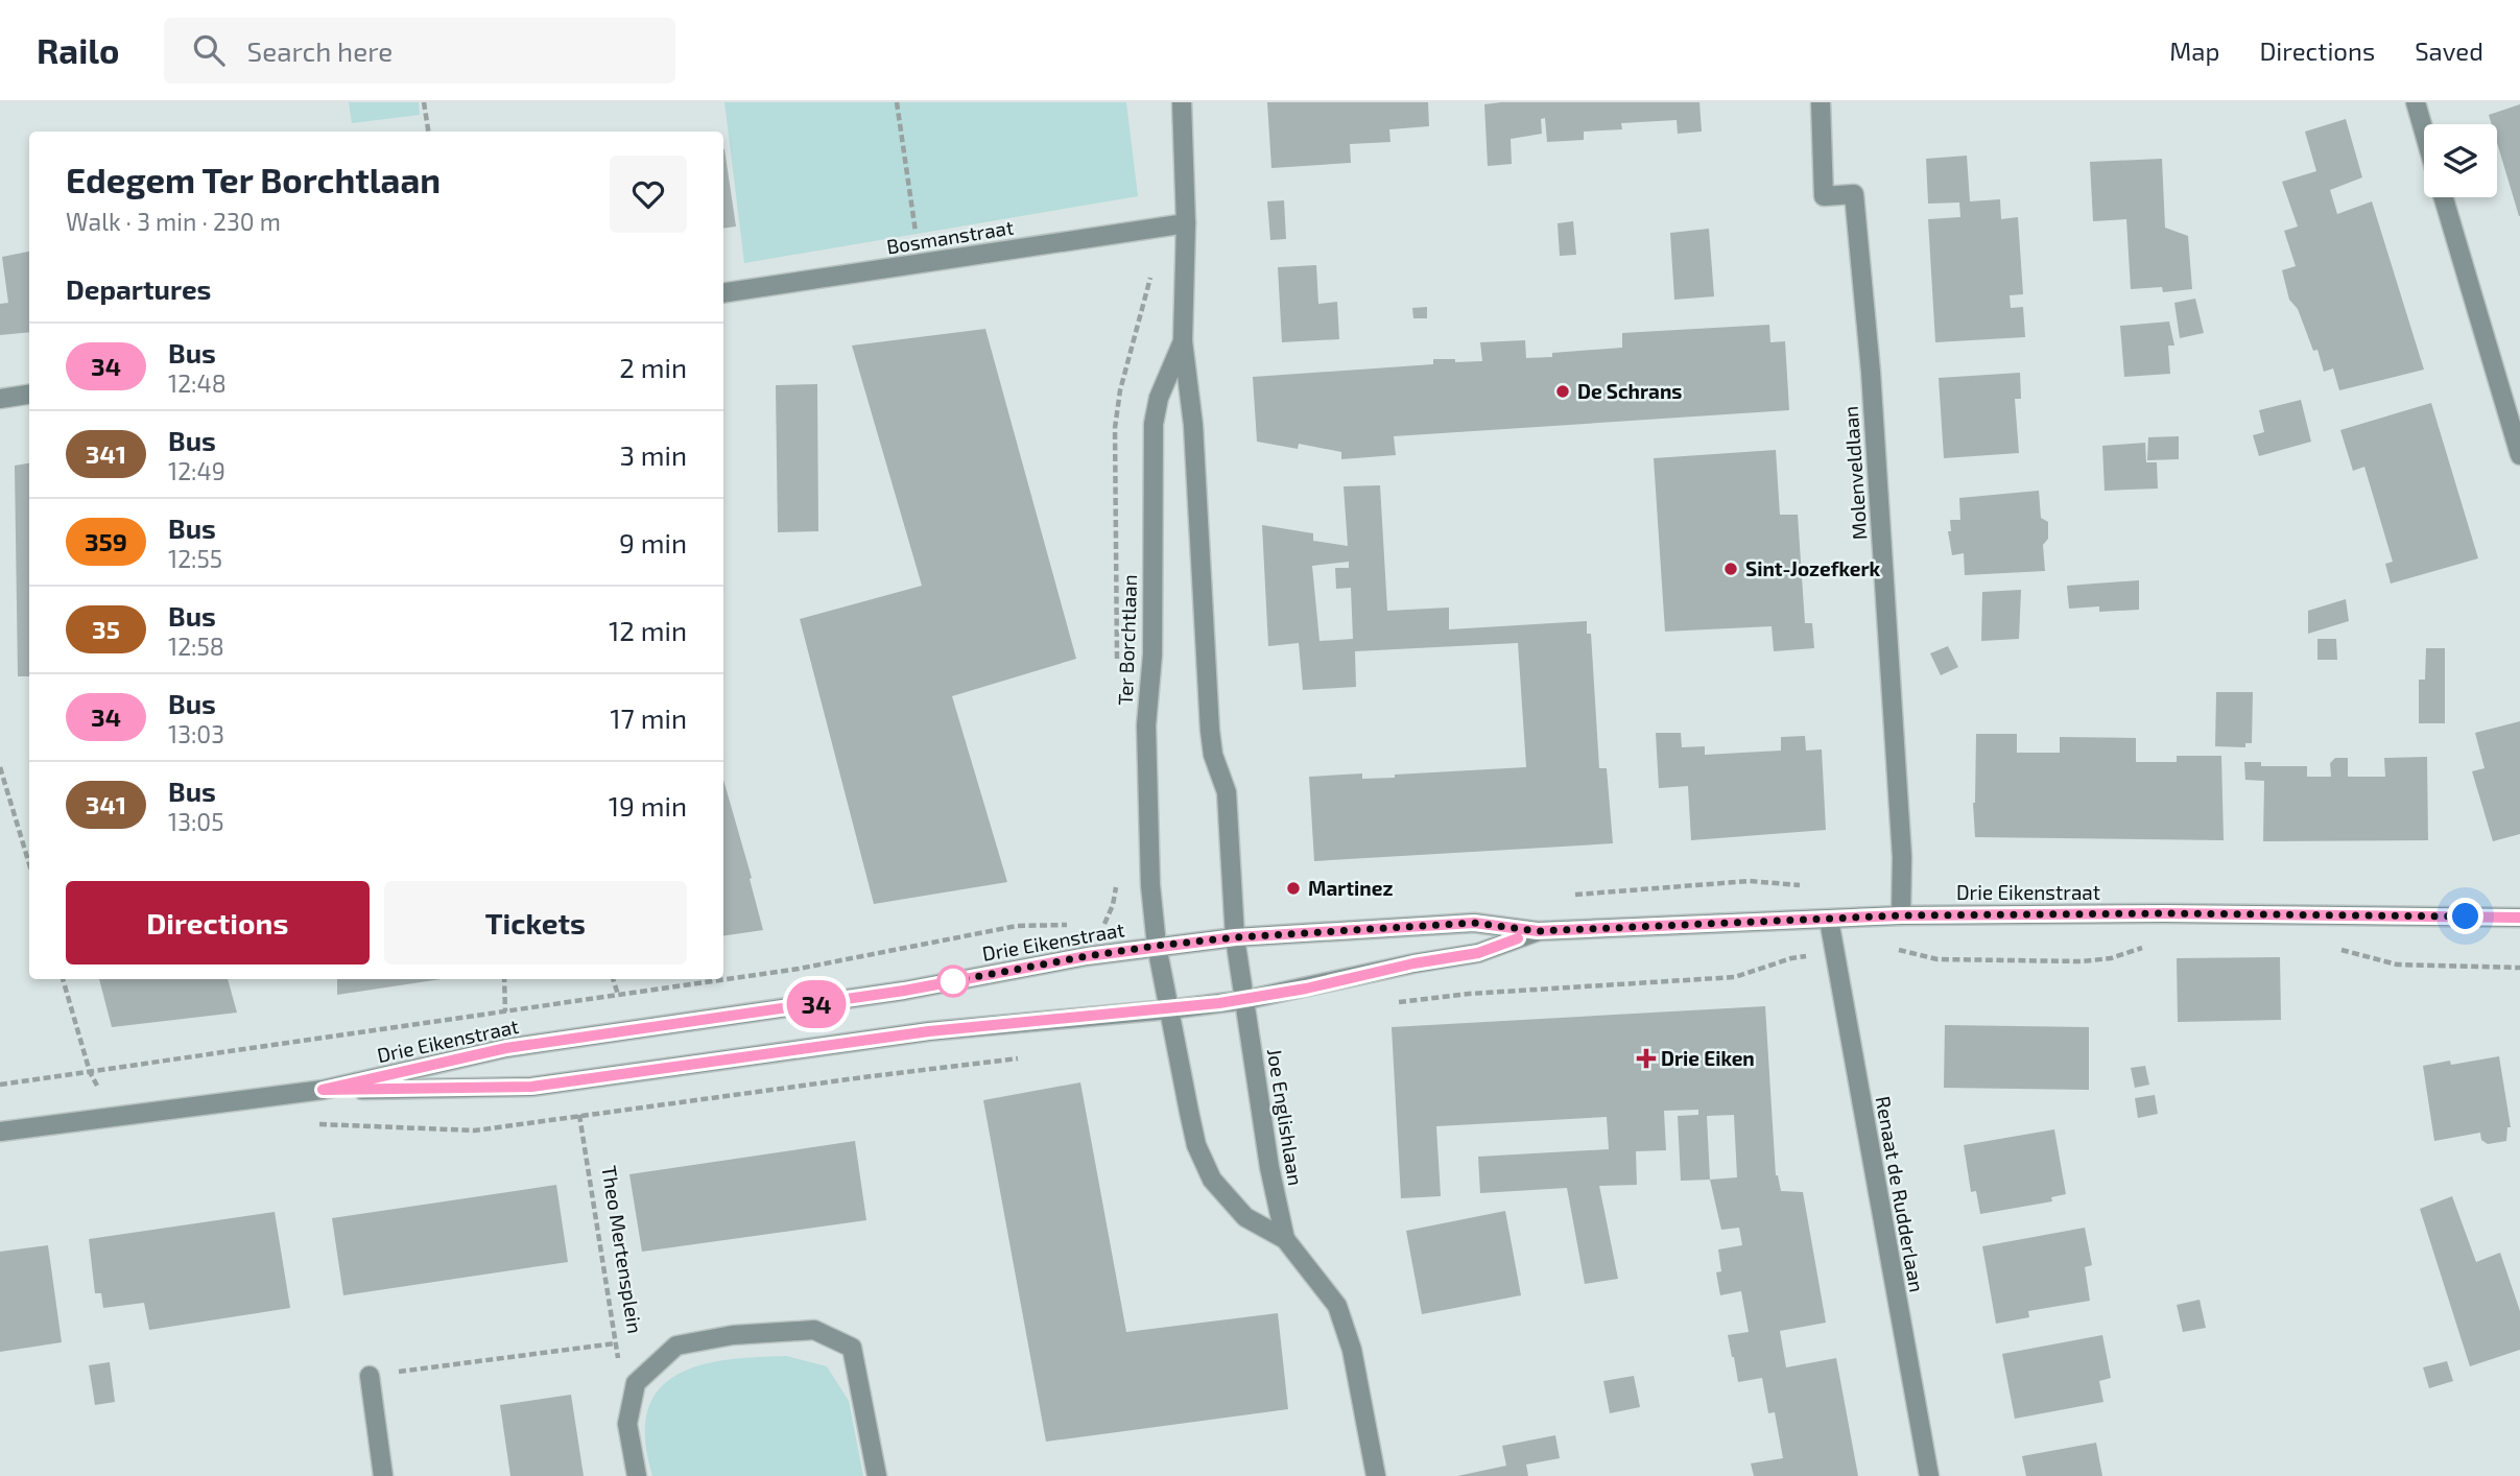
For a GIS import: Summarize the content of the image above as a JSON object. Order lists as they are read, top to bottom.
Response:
{
  "streets": {
    "street": [
      "Bosmanstraat",
      "Molenveldlaan",
      "Ter Borchtlaan",
      "Drie Eikenstraat",
      "Joe Englishlaan",
      "Renaat de Rudderlaan"
    ],
    "path": ["Theo Mertensplein"]
  },
  "crossings": [
    ["Bosmanstraat", "Ter Borchtlaan"],
    ["Molenveldlaan", "Drie Eikenstraat"],
    ["Ter Borchtlaan", "Drie Eikenstraat"],
    ["Ter Borchtlaan", "Joe Englishlaan"],
    ["Drie Eikenstraat", "Joe Englishlaan"],
    ["Drie Eikenstraat", "Renaat de Rudderlaan"]
  ],
  "places": {
    "other": ["De Schrans", "Sint-Jozefkerk", "Martinez"],
    "health": ["Drie Eiken"]
  },
  "lines": ["bus line 34"],
  "page": {
    "header": "Railo",
    "search": "Search here",
    "nav": ["Map", "Directions", "Saved"],
    "on_map": "34",
    "heading": [
      ["Edegem Ter Borchtlaan", "Walk · 3 min · 230 m"],
      "Departures"
    ],
    "list": [
      {
        "mark": "34",
        "name": "Bus",
        "note": "12:48",
        "value": "2 min"
      },
      {
        "mark": "341",
        "name": "Bus",
        "note": "12:49",
        "value": "3 min"
      },
      {
        "mark": "359",
        "name": "Bus",
        "note": "12:55",
        "value": "9 min"
      },
      {
        "mark": "35",
        "name": "Bus",
        "note": "12:58",
        "value": "12 min"
      },
      {
        "mark": "34",
        "name": "Bus",
        "note": "13:03",
        "value": "17 min"
      },
      {
        "mark": "341",
        "name": "Bus",
        "note": "13:05",
        "value": "19 min"
      }
    ],
    "buttons": ["Directions", "Tickets"]
  }
}
